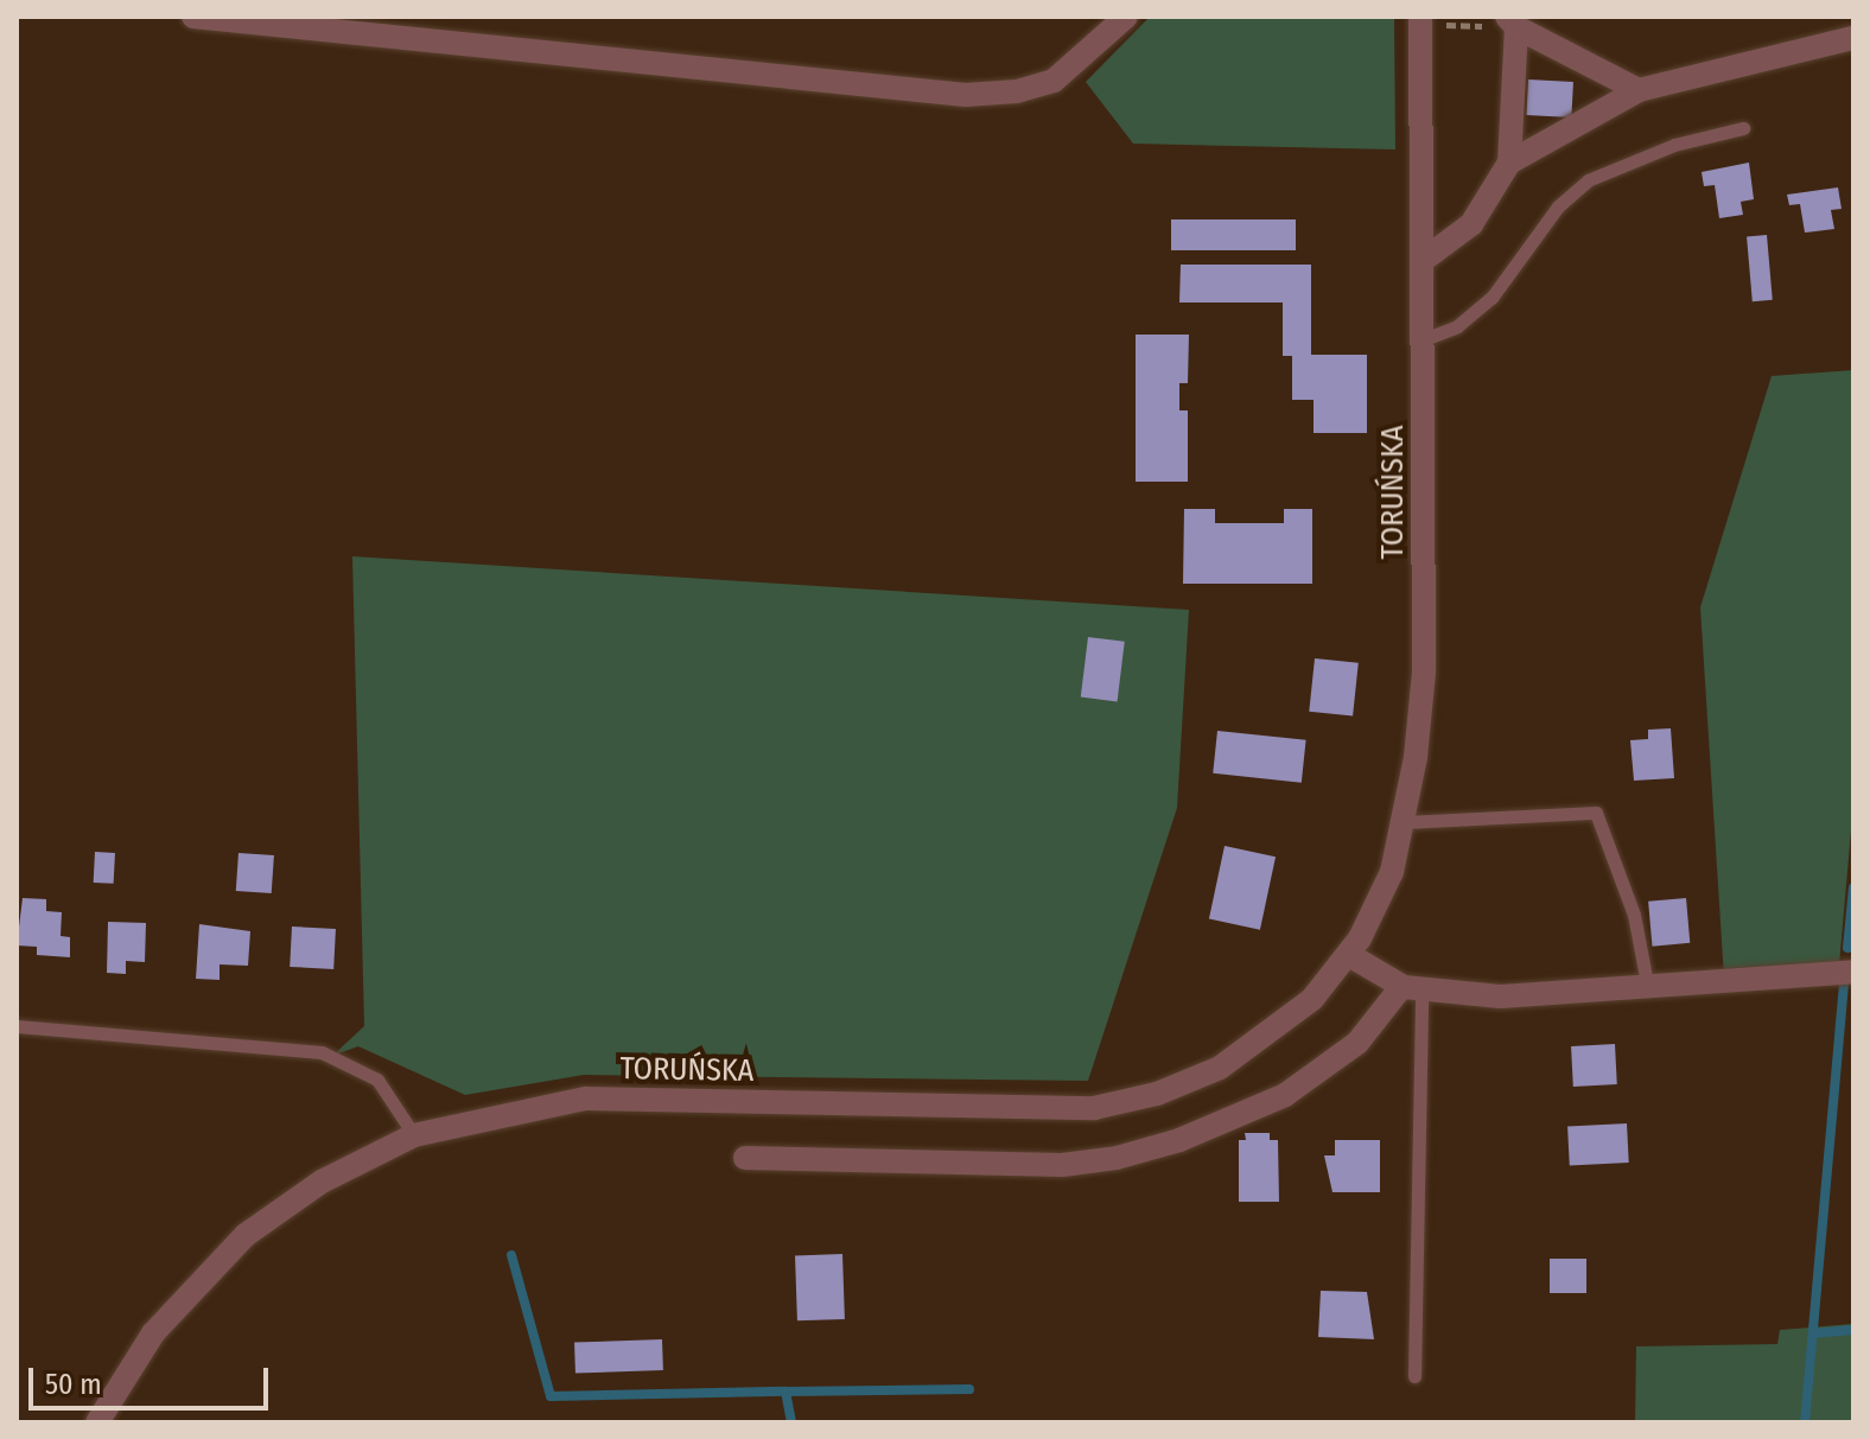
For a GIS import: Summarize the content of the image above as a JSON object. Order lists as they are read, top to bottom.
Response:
{
  "streets": {
    "street": ["TORUŃSKA"]
  },
  "scale_bar": "50 m"
}
